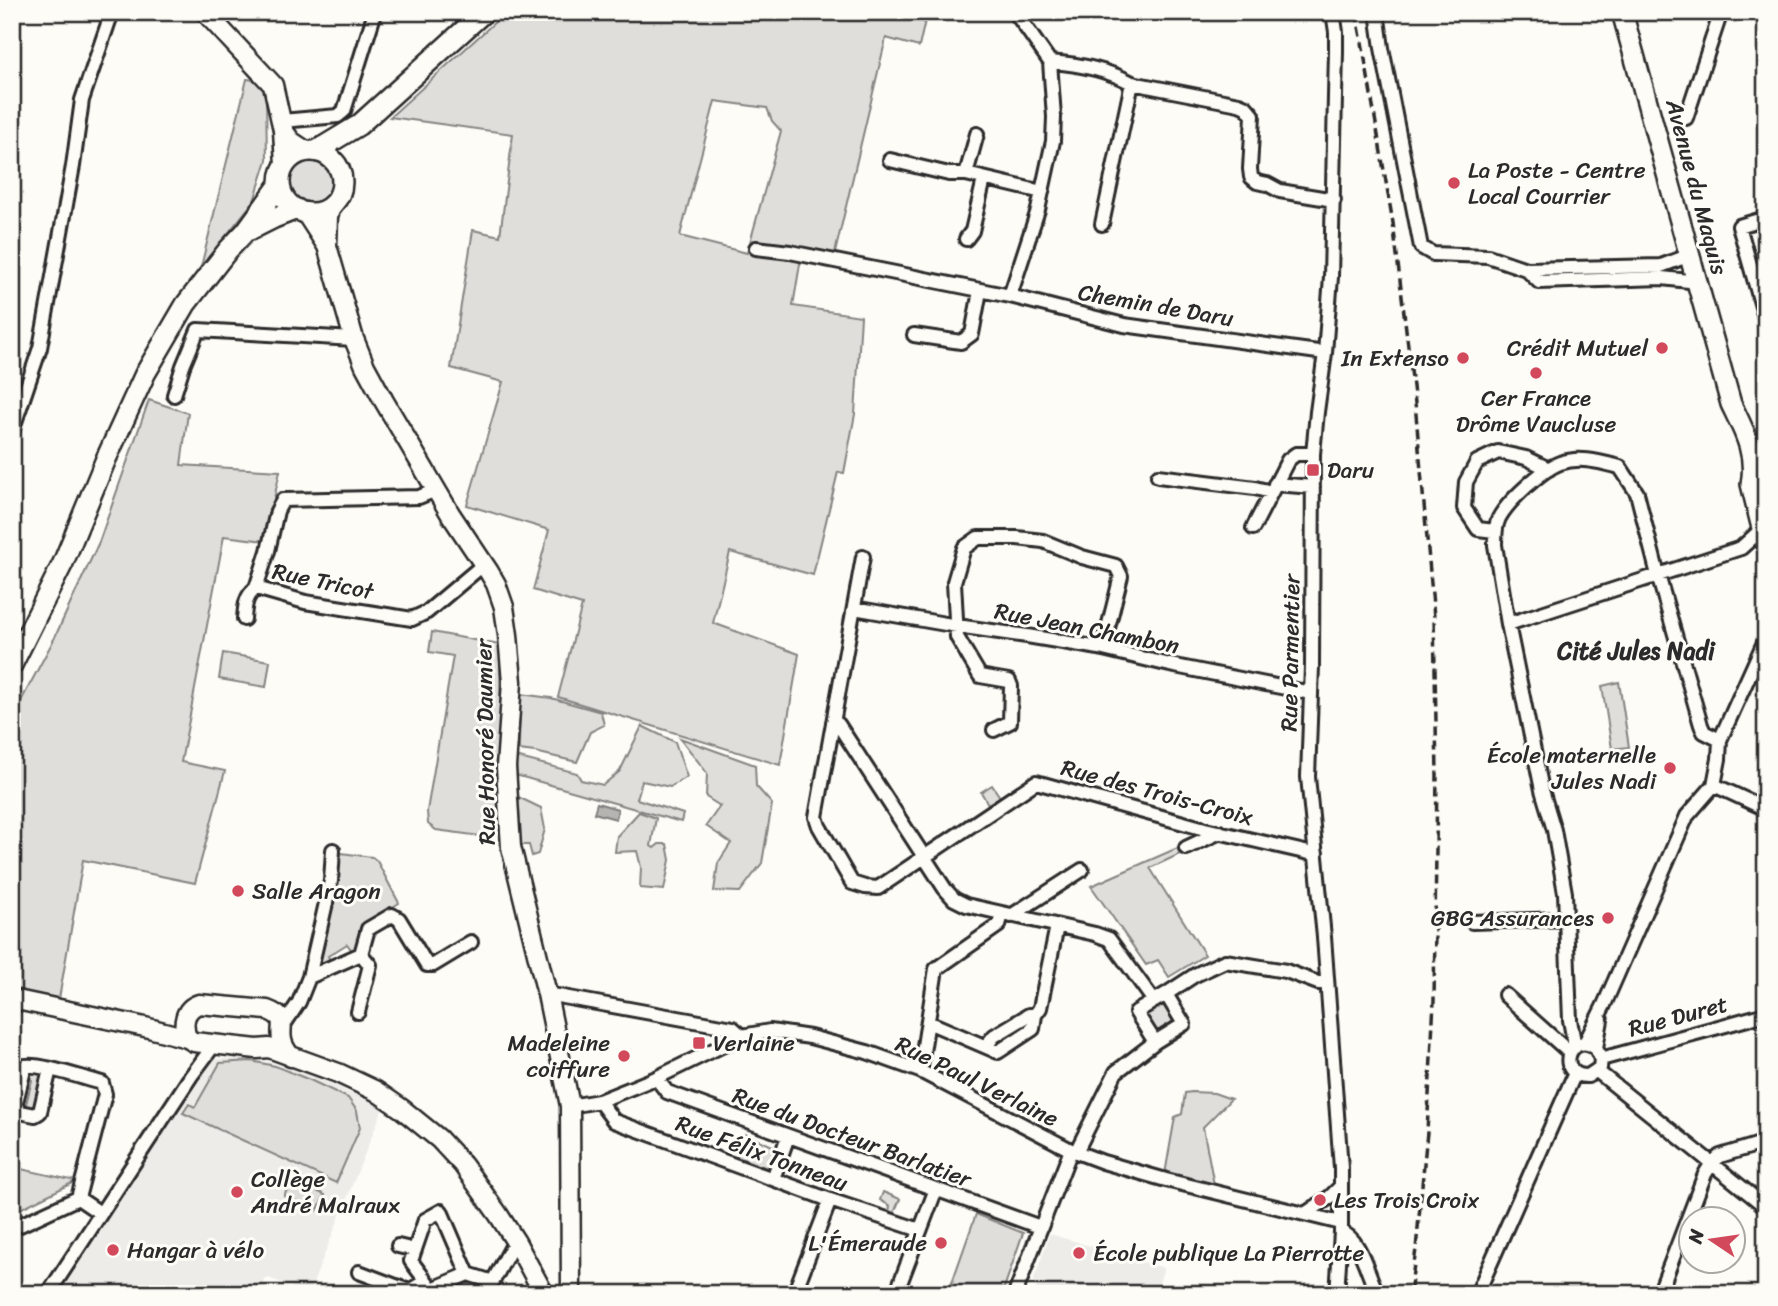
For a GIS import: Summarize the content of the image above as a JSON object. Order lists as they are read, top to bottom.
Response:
{
  "streets": {
    "main road": ["Avenue du Maquis"],
    "street": [
      "Chemin de Daru",
      "Rue Tricot",
      "Rue Jean Chambon",
      "Rue Parmentier",
      "Rue Honoré Daumier",
      "Rue des Trois-Croix",
      "Rue Duret",
      "Rue Paul Verlaine",
      "Rue du Docteur Barlatier",
      "Rue Félix Tonneau"
    ]
  },
  "crossings": [
    ["Chemin de Daru", "Rue Parmentier"],
    ["Rue Tricot", "Rue Honoré Daumier"],
    ["Rue Jean Chambon", "Rue Parmentier"],
    ["Rue Parmentier", "Rue des Trois-Croix"],
    ["Rue Parmentier", "Rue Paul Verlaine"],
    ["Rue Honoré Daumier", "Rue Paul Verlaine"]
  ],
  "districts": ["Cité Jules Nadi"],
  "places": {
    "other": [
      "La Poste - Centre Local Courrier",
      "Crédit Mutuel",
      "In Extenso",
      "Cer France Drôme Vaucluse",
      "École maternelle Jules Nadi",
      "Salle Aragon",
      "GBG Assurances",
      "Madeleine coiffure",
      "Collège André Malraux",
      "Les Trois Croix",
      "L'Émeraude",
      "Hangar à vélo",
      "École publique La Pierrotte"
    ],
    "transit": ["Daru", "Verlaine"]
  },
  "north": "left"
}
